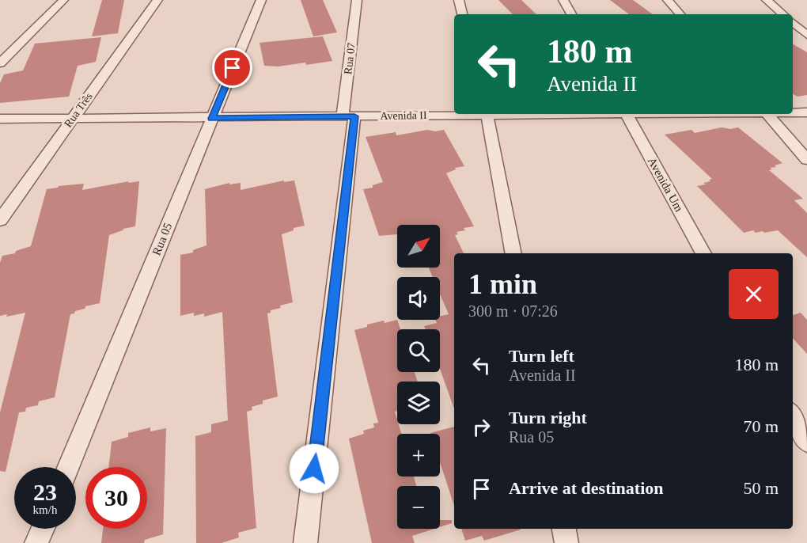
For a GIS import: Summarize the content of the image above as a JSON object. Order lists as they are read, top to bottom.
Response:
{
  "streets": {
    "street": [
      "Rua 07",
      "Rua Três",
      "Avenida II",
      "Avenida Um",
      "Rua 05"
    ]
  },
  "crossings": [
    ["Rua 07", "Avenida II"],
    ["Rua Três", "Avenida II"],
    ["Avenida II", "Rua 05"]
  ],
  "north": "top right",
  "page": {
    "turn": ["180 m", "Avenida II"],
    "map_buttons": ["+", "−"],
    "heading": ["1 min", "300 m · 07:26"],
    "list": [
      {
        "name": "Turn left",
        "note": "Avenida II",
        "value": "180 m"
      },
      {
        "name": "Turn right",
        "note": "Rua 05",
        "value": "70 m"
      },
      {
        "name": "Arrive at destination",
        "value": "50 m"
      }
    ],
    "speed": "23 km/h",
    "limit": "30"
  }
}
